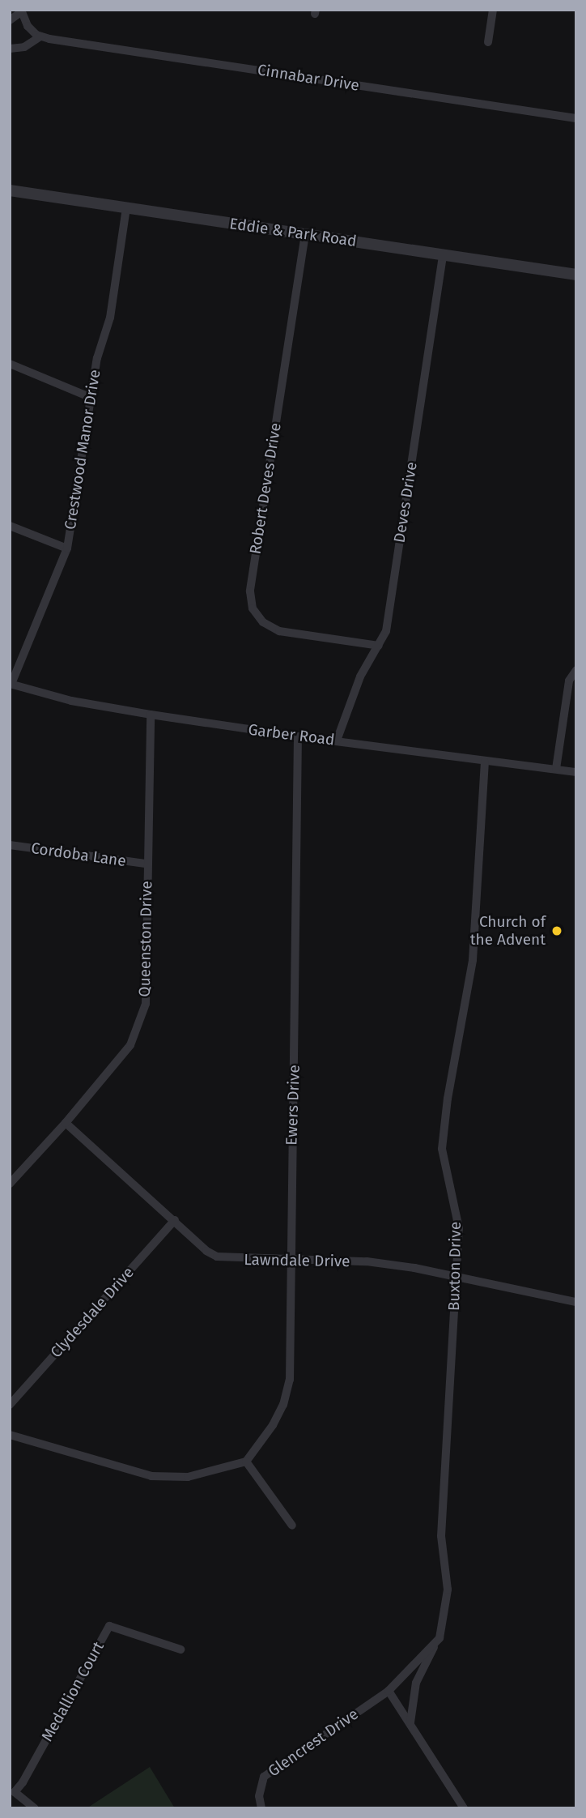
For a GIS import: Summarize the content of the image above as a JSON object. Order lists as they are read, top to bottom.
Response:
{
  "streets": {
    "street": [
      "Cinnabar Drive",
      "Eddie & Park Road",
      "Crestwood Manor Drive",
      "Robert Deves Drive",
      "Deves Drive",
      "Garber Road",
      "Cordoba Lane",
      "Queenston Drive",
      "Ewers Drive",
      "Lawndale Drive",
      "Buxton Drive",
      "Clydesdale Drive",
      "Medallion Court",
      "Glencrest Drive"
    ]
  },
  "crossings": [
    ["Eddie & Park Road", "Crestwood Manor Drive"],
    ["Eddie & Park Road", "Robert Deves Drive"],
    ["Eddie & Park Road", "Deves Drive"],
    ["Crestwood Manor Drive", "Garber Road"],
    ["Robert Deves Drive", "Deves Drive"],
    ["Deves Drive", "Garber Road"],
    ["Garber Road", "Queenston Drive"],
    ["Garber Road", "Ewers Drive"],
    ["Garber Road", "Buxton Drive"],
    ["Cordoba Lane", "Queenston Drive"],
    ["Queenston Drive", "Lawndale Drive"],
    ["Ewers Drive", "Lawndale Drive"],
    ["Lawndale Drive", "Buxton Drive"],
    ["Lawndale Drive", "Clydesdale Drive"]
  ],
  "places": ["Church of the Advent"]
}
